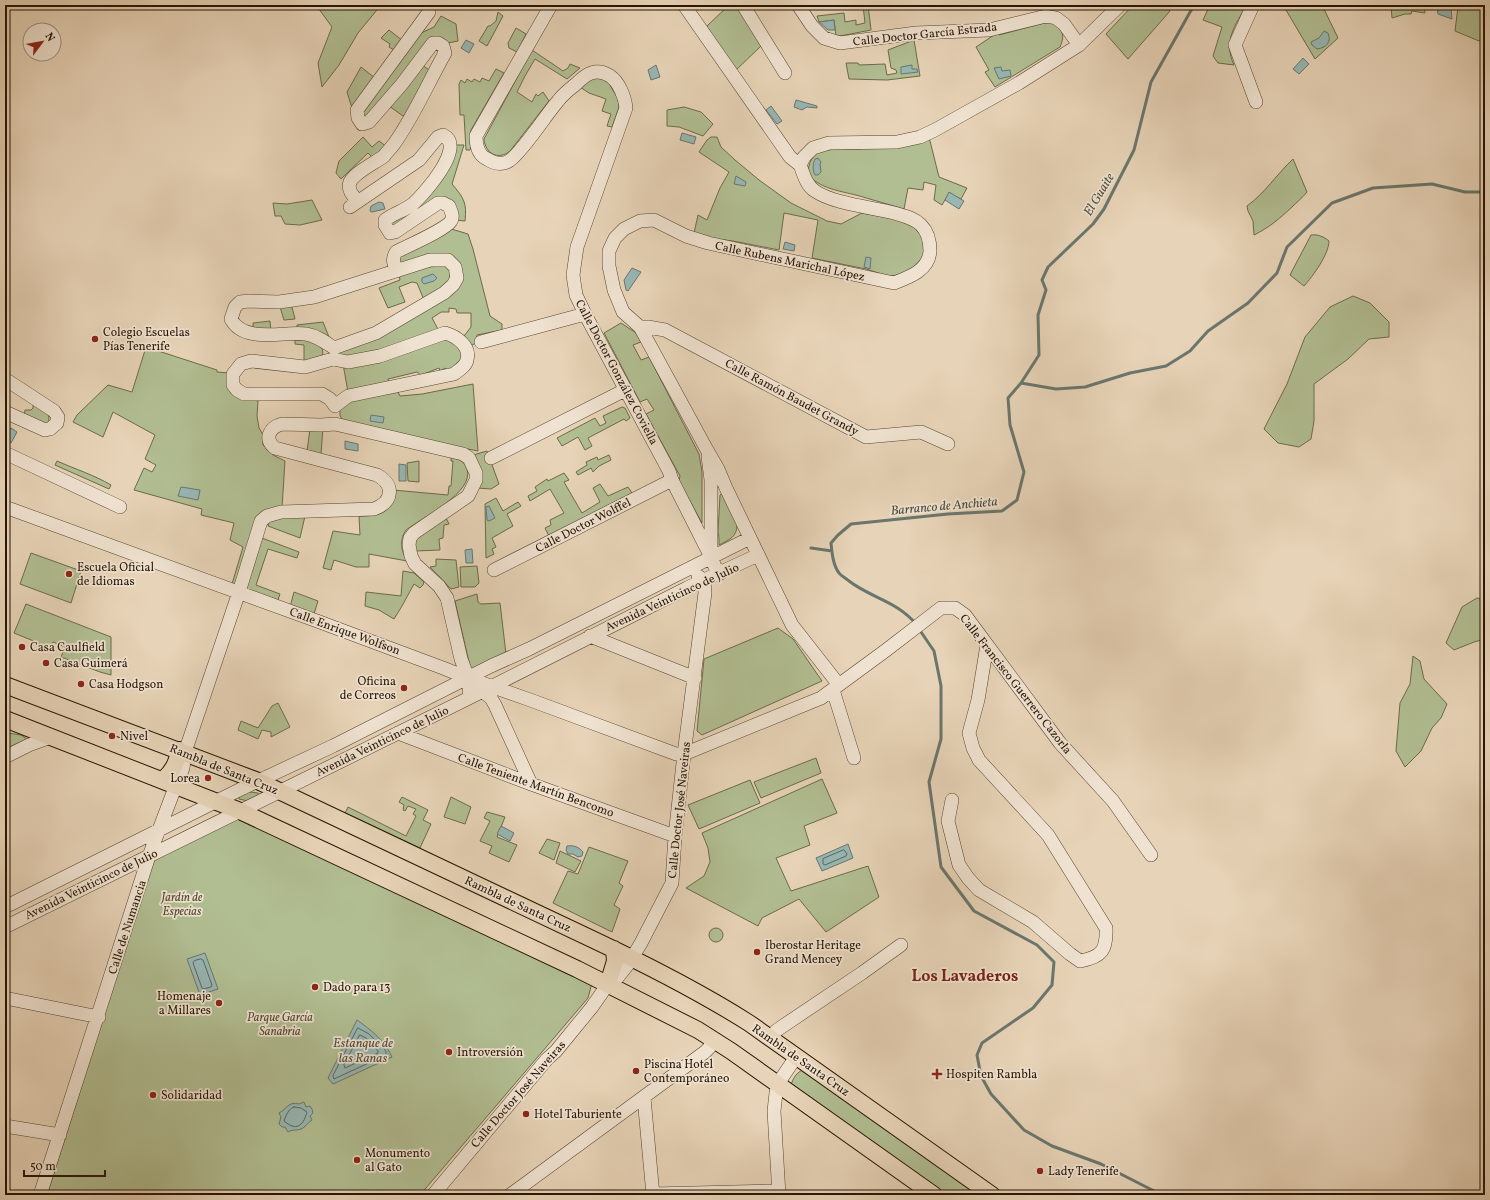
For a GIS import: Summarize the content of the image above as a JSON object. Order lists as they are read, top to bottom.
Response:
{
  "streets": {
    "main road": ["Rambla de Santa Cruz"],
    "street": [
      "Calle Doctor García Estrada",
      "Calle Rubens Marichal López",
      "Calle Doctor González Coviella",
      "Calle Ramón Baudet Grandy",
      "Calle Doctor Wolffel",
      "Avenida Veinticinco de Julio",
      "Calle Enrique Wolfson",
      "Calle Francisco Guerrero Cazorla",
      "Calle Teniente Martín Bencomo",
      "Calle Doctor José Naveiras",
      "Calle de Numancia"
    ]
  },
  "crossings": [
    ["Calle Rubens Marichal López", "Calle Ramón Baudet Grandy"],
    ["Calle Rubens Marichal López", "Avenida Veinticinco de Julio"],
    ["Calle Rubens Marichal López", "Calle Francisco Guerrero Cazorla"],
    ["Calle Doctor González Coviella", "Calle Doctor Wolffel"],
    ["Calle Doctor González Coviella", "Avenida Veinticinco de Julio"],
    ["Avenida Veinticinco de Julio", "Calle Enrique Wolfson"],
    ["Avenida Veinticinco de Julio", "Rambla de Santa Cruz"],
    ["Avenida Veinticinco de Julio", "Calle Teniente Martín Bencomo"],
    ["Avenida Veinticinco de Julio", "Calle Doctor José Naveiras"],
    ["Avenida Veinticinco de Julio", "Calle de Numancia"],
    ["Calle Enrique Wolfson", "Calle Francisco Guerrero Cazorla"],
    ["Calle Enrique Wolfson", "Calle Doctor José Naveiras"],
    ["Calle Francisco Guerrero Cazorla", "Calle Doctor José Naveiras"],
    ["Rambla de Santa Cruz", "Calle Doctor José Naveiras"],
    ["Calle Teniente Martín Bencomo", "Calle Doctor José Naveiras"]
  ],
  "districts": ["Los Lavaderos"],
  "water": ["El Guaite", "Barranco de Anchieta", "Estanque de las Ranas"],
  "parks": ["Jardín de Especias", "Parque García Sanabria"],
  "places": {
    "other": [
      "Colegio Escuelas Pías Tenerife",
      "Escuela Oficial de Idiomas",
      "Casa Caulfield",
      "Casa Guimerá",
      "Casa Hodgson",
      "Oficina de Correos",
      "Nivel",
      "Lorea",
      "Iberostar Heritage Grand Mencey",
      "Dado para 13",
      "Homenaje a Millares",
      "Introversión",
      "Piscina Hotel Contemporáneo",
      "Solidaridad",
      "Hotel Taburiente",
      "Monumento al Gato",
      "Lady Tenerife"
    ],
    "health": ["Hospiten Rambla"]
  },
  "scale_bar": "50 m",
  "north": "top right"
}
